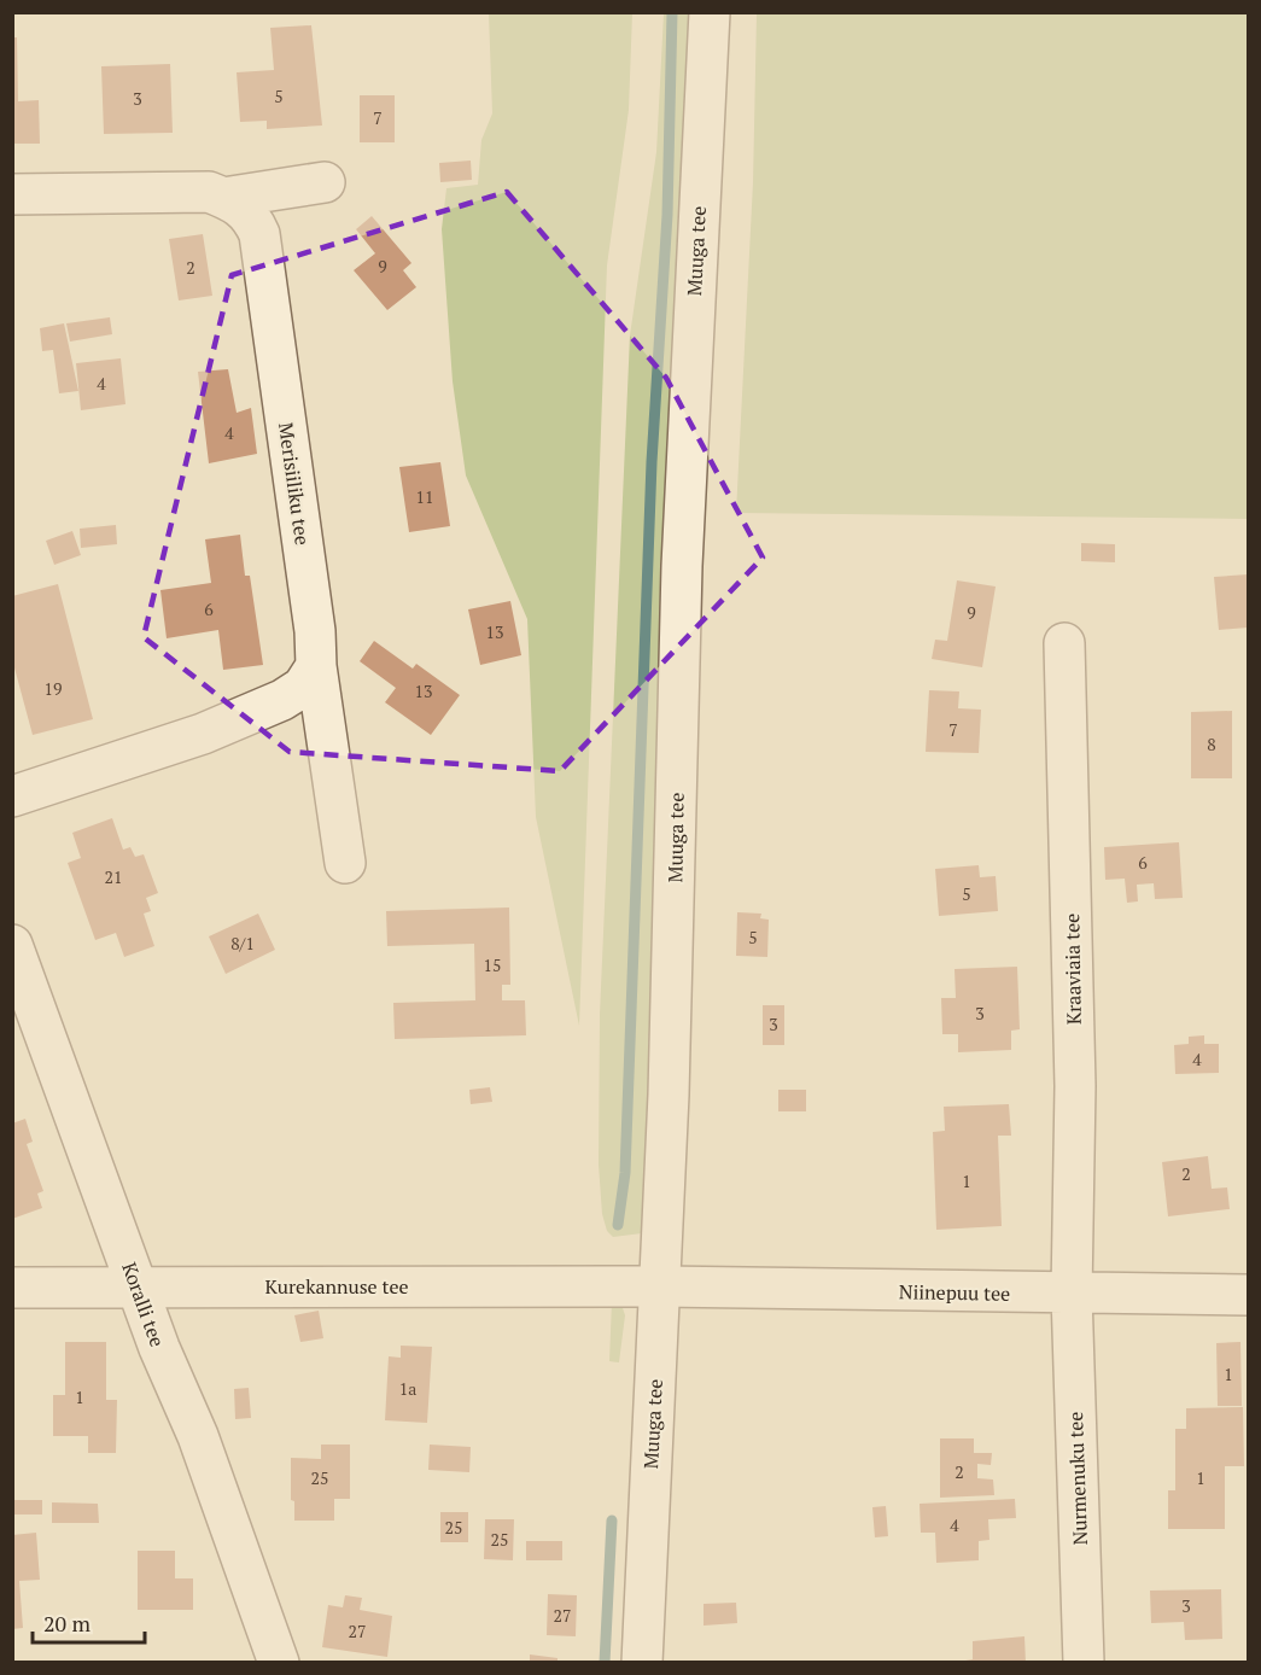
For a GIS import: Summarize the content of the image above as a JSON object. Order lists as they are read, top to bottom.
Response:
{
  "streets": {
    "street": [
      "Muuga tee",
      "Merisiiliku tee",
      "Kraaviaia tee",
      "Kurekannuse tee",
      "Niinepuu tee",
      "Koralli tee",
      "Nurmenuku tee"
    ]
  },
  "crossings": [
    ["Muuga tee", "Kurekannuse tee"],
    ["Muuga tee", "Niinepuu tee"],
    ["Kraaviaia tee", "Niinepuu tee"],
    ["Kraaviaia tee", "Nurmenuku tee"],
    ["Kurekannuse tee", "Niinepuu tee"],
    ["Kurekannuse tee", "Koralli tee"],
    ["Niinepuu tee", "Nurmenuku tee"]
  ],
  "house_numbers": [
    "5",
    "3",
    "7",
    "9",
    "2",
    "4",
    "4",
    "11",
    "6",
    "9",
    "13",
    "19",
    "13",
    "7",
    "8",
    "6",
    "21",
    "5",
    "5",
    "8/1",
    "15",
    "3",
    "3",
    "4",
    "2",
    "1",
    "1",
    "1a",
    "1",
    "2",
    "25",
    "1",
    "4",
    "25",
    "25",
    "3",
    "27",
    "27"
  ],
  "scale_bar": "20 m"
}
